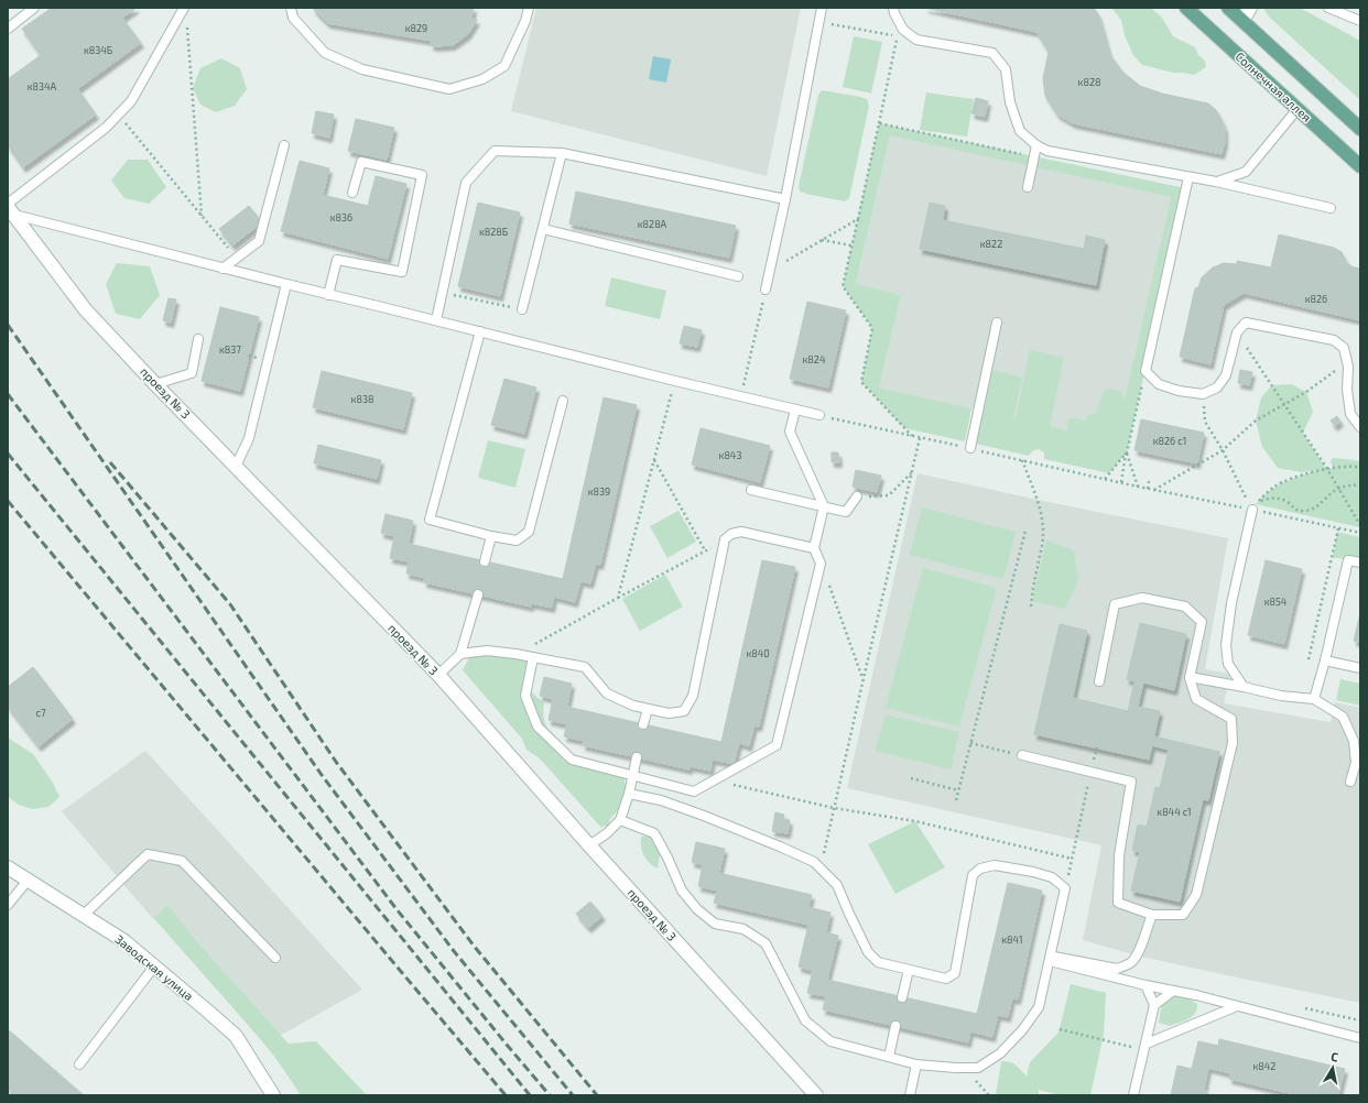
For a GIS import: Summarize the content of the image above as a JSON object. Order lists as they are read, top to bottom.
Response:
{
  "streets": {
    "main road": ["Солнечная аллея"],
    "street": ["проезд № 3", "Заводская улица"]
  },
  "house_numbers": [
    "к829",
    "к834Б",
    "к828",
    "к834А",
    "к836",
    "к828А",
    "к828Б",
    "к822",
    "к826",
    "к837",
    "к824",
    "к838",
    "к826 с1",
    "к843",
    "к839",
    "к854",
    "к840",
    "с7",
    "к844 с1",
    "к841",
    "к842"
  ],
  "north": "top"
}
